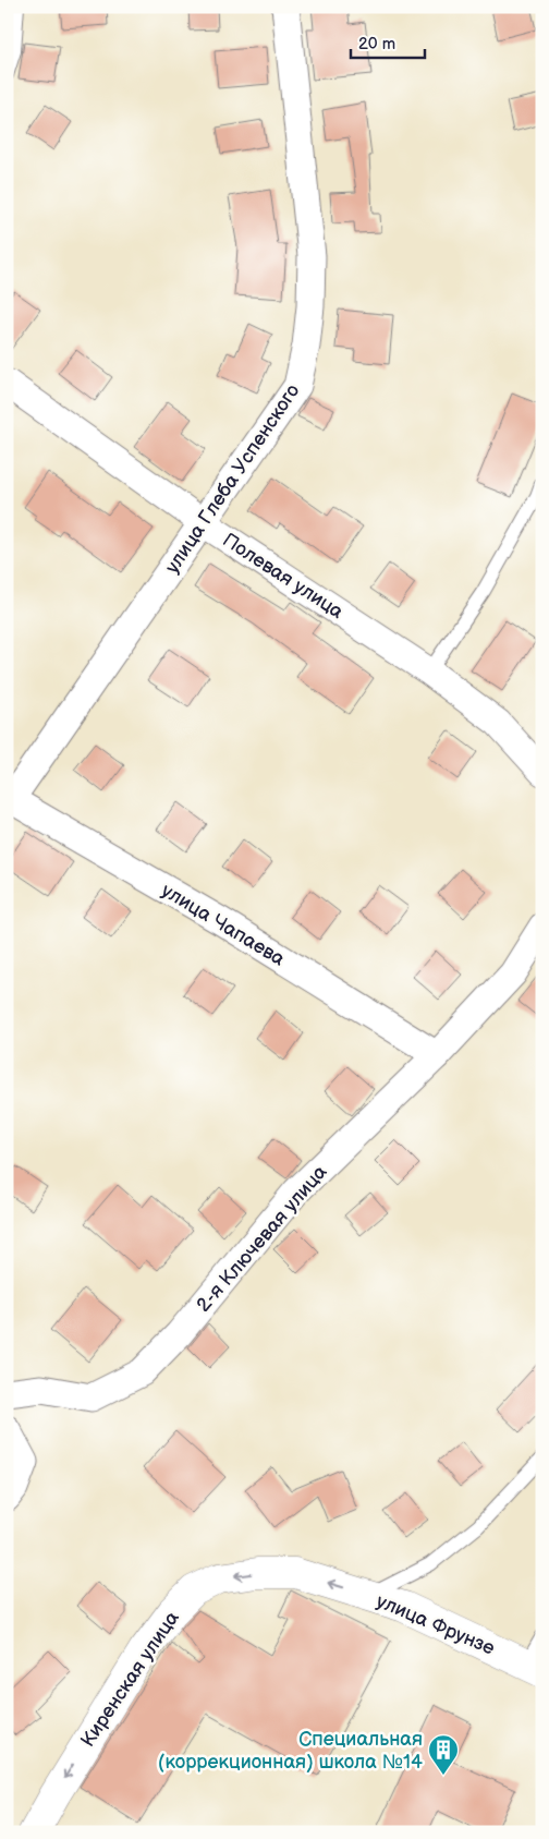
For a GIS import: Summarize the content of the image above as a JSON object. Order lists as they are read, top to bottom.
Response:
{
  "streets": {
    "street": [
      "улица Глеба Успенского",
      "Полевая улица",
      "улица Чапаева",
      "2-я Ключевая улица",
      "улица Фрунзе",
      "Киренская улица"
    ]
  },
  "crossings": [
    ["улица Глеба Успенского", "Полевая улица"],
    ["улица Глеба Успенского", "улица Чапаева"],
    ["улица Чапаева", "2-я Ключевая улица"],
    ["улица Фрунзе", "Киренская улица"]
  ],
  "one_way": ["Киренская улица"],
  "places": {
    "building": ["Специальная (коррекционная) школа №14"]
  },
  "scale_bar": "20 m"
}
